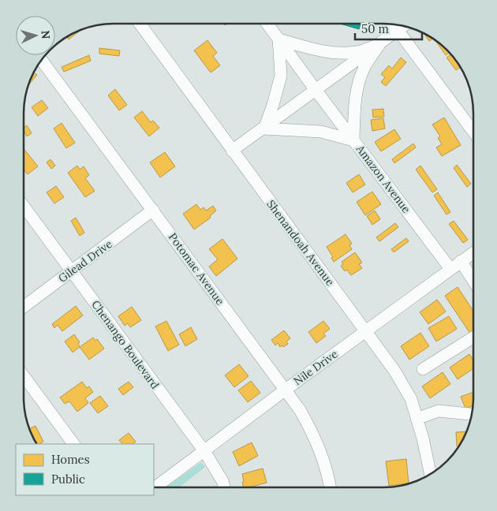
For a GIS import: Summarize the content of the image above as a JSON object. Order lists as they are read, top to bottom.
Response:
{
  "streets": {
    "street": [
      "Amazon Avenue",
      "Shenandoah Avenue",
      "Gilead Drive",
      "Potomac Avenue",
      "Chenango Boulevard",
      "Nile Drive"
    ]
  },
  "crossings": [
    ["Amazon Avenue", "Nile Drive"],
    ["Shenandoah Avenue", "Nile Drive"],
    ["Gilead Drive", "Potomac Avenue"],
    ["Gilead Drive", "Chenango Boulevard"],
    ["Potomac Avenue", "Nile Drive"],
    ["Chenango Boulevard", "Nile Drive"]
  ],
  "legend": ["Homes", "Public"],
  "scale_bar": "50 m",
  "north": "right"
}
